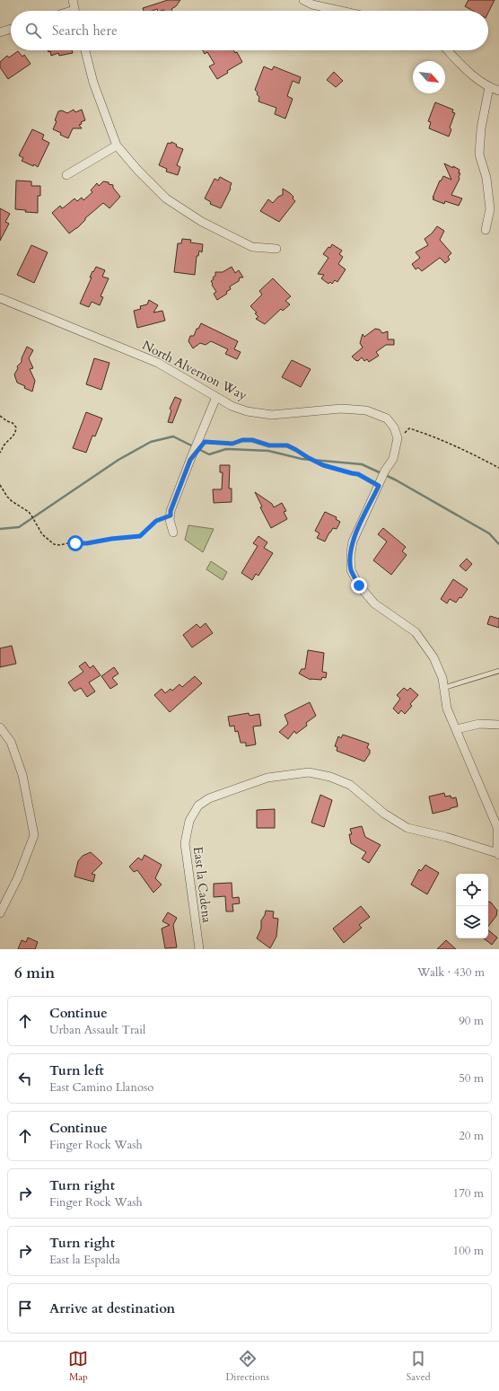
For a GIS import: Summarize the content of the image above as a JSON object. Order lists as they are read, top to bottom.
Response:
{
  "streets": {
    "street": ["North Alvernon Way", "East la Cadena"]
  },
  "north": "bottom right",
  "page": {
    "search": "Search here",
    "heading": ["6 min", "Walk · 430 m"],
    "list": [
      ["Continue", "Urban Assault Trail", "90 m"],
      ["Turn left", "East Camino Llanoso", "50 m"],
      ["Continue", "Finger Rock Wash", "20 m"],
      ["Turn right", "Finger Rock Wash", "170 m"],
      ["Turn right", "East la Espalda", "100 m"],
      "Arrive at destination"
    ],
    "nav": ["Map", "Directions", "Saved"]
  }
}
